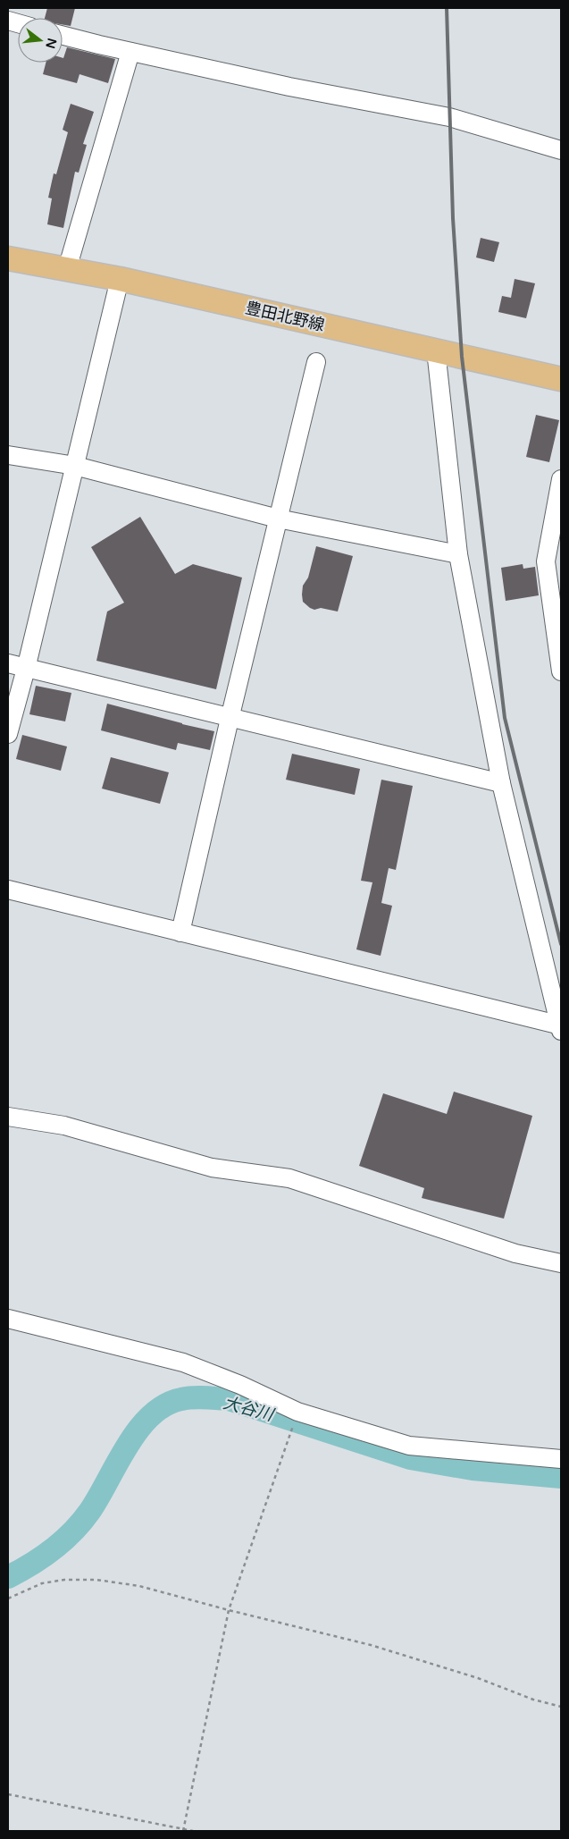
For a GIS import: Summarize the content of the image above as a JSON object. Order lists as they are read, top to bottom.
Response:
{
  "streets": {
    "main road": ["豊田北野線"]
  },
  "water": ["大谷川"],
  "north": "right"
}
